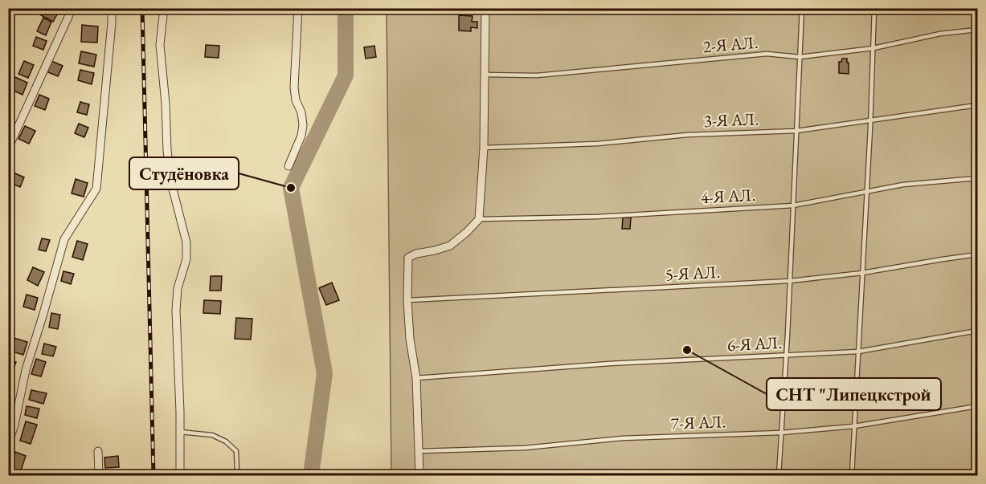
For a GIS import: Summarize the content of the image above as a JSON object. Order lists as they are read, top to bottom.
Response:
{
  "streets": {
    "lane": [
      "2-Я АЛ.",
      "3-Я АЛ.",
      "4-Я АЛ.",
      "5-Я АЛ.",
      "6-Я АЛ.",
      "7-Я АЛ."
    ]
  },
  "places": ["Студёновка", "СНТ \"Липецкстрой"]
}
